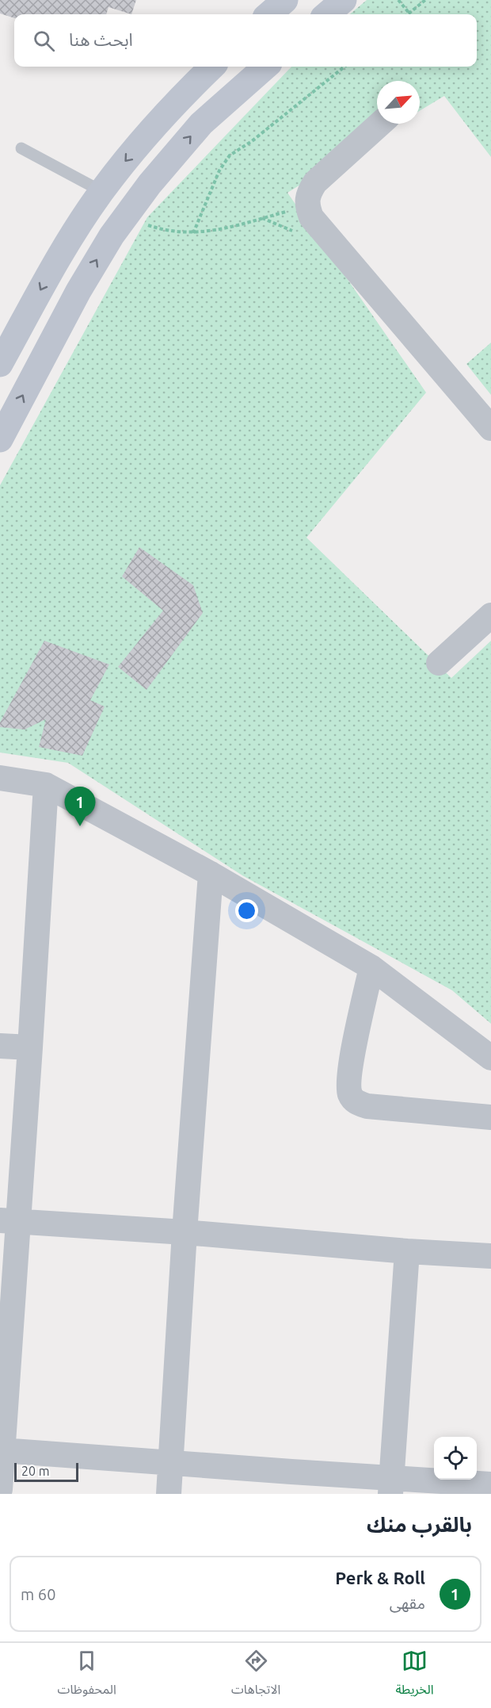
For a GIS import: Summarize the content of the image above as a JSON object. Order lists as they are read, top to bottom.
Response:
{
  "scale_bar": "20 m",
  "north": "top right",
  "page": {
    "search": "ابحث هنا",
    "pins": "1",
    "scale": "20 m",
    "heading": "بالقرب منك",
    "list": [
      {
        "mark": "1",
        "name": "Perk & Roll",
        "note": "مقهى",
        "value": "60 m"
      }
    ],
    "nav": ["الخريطة", "الاتجاهات", "المحفوظات"]
  }
}
